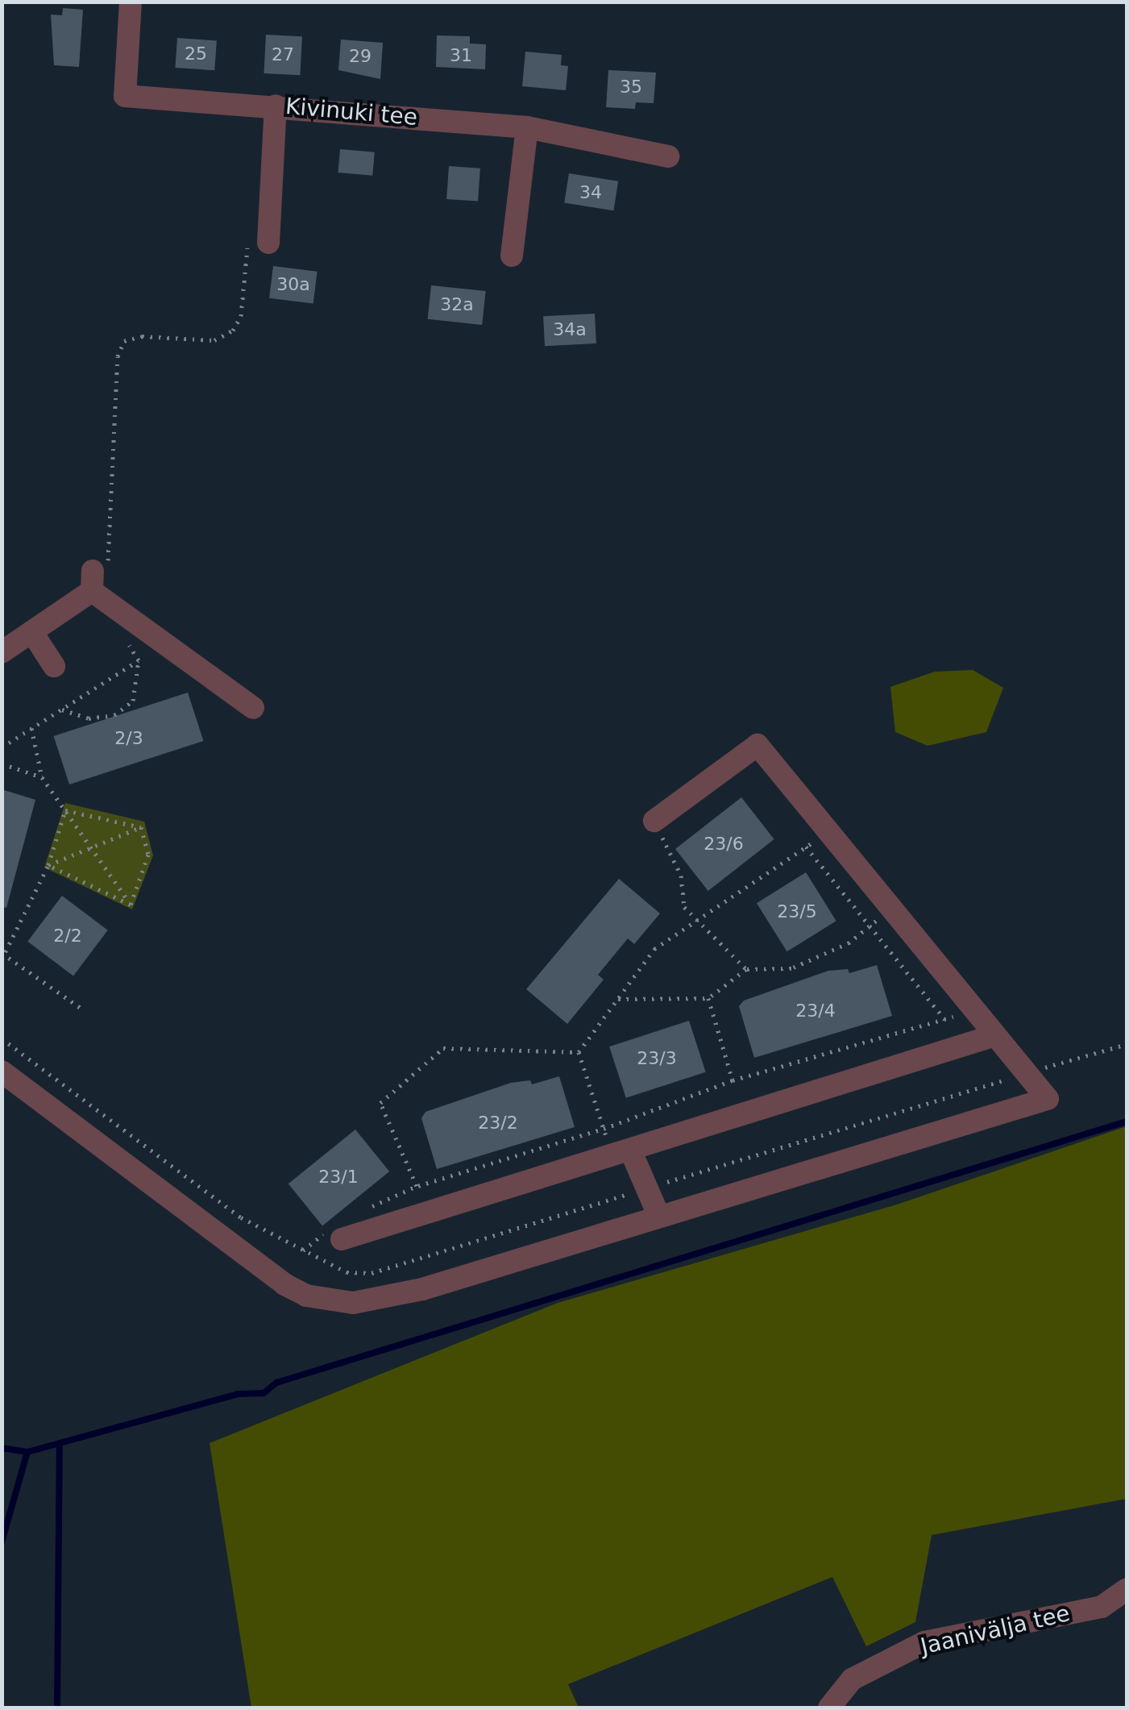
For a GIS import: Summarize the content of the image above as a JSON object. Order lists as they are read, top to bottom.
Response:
{
  "streets": {
    "street": ["Kivinuki tee", "Jaanivälja tee"]
  },
  "house_numbers": [
    "25",
    "27",
    "31",
    "29",
    "35",
    "34",
    "30a",
    "32a",
    "34a",
    "2/3",
    "23/6",
    "23/5",
    "2/2",
    "23/4",
    "23/3",
    "23/2",
    "23/1"
  ]
}
